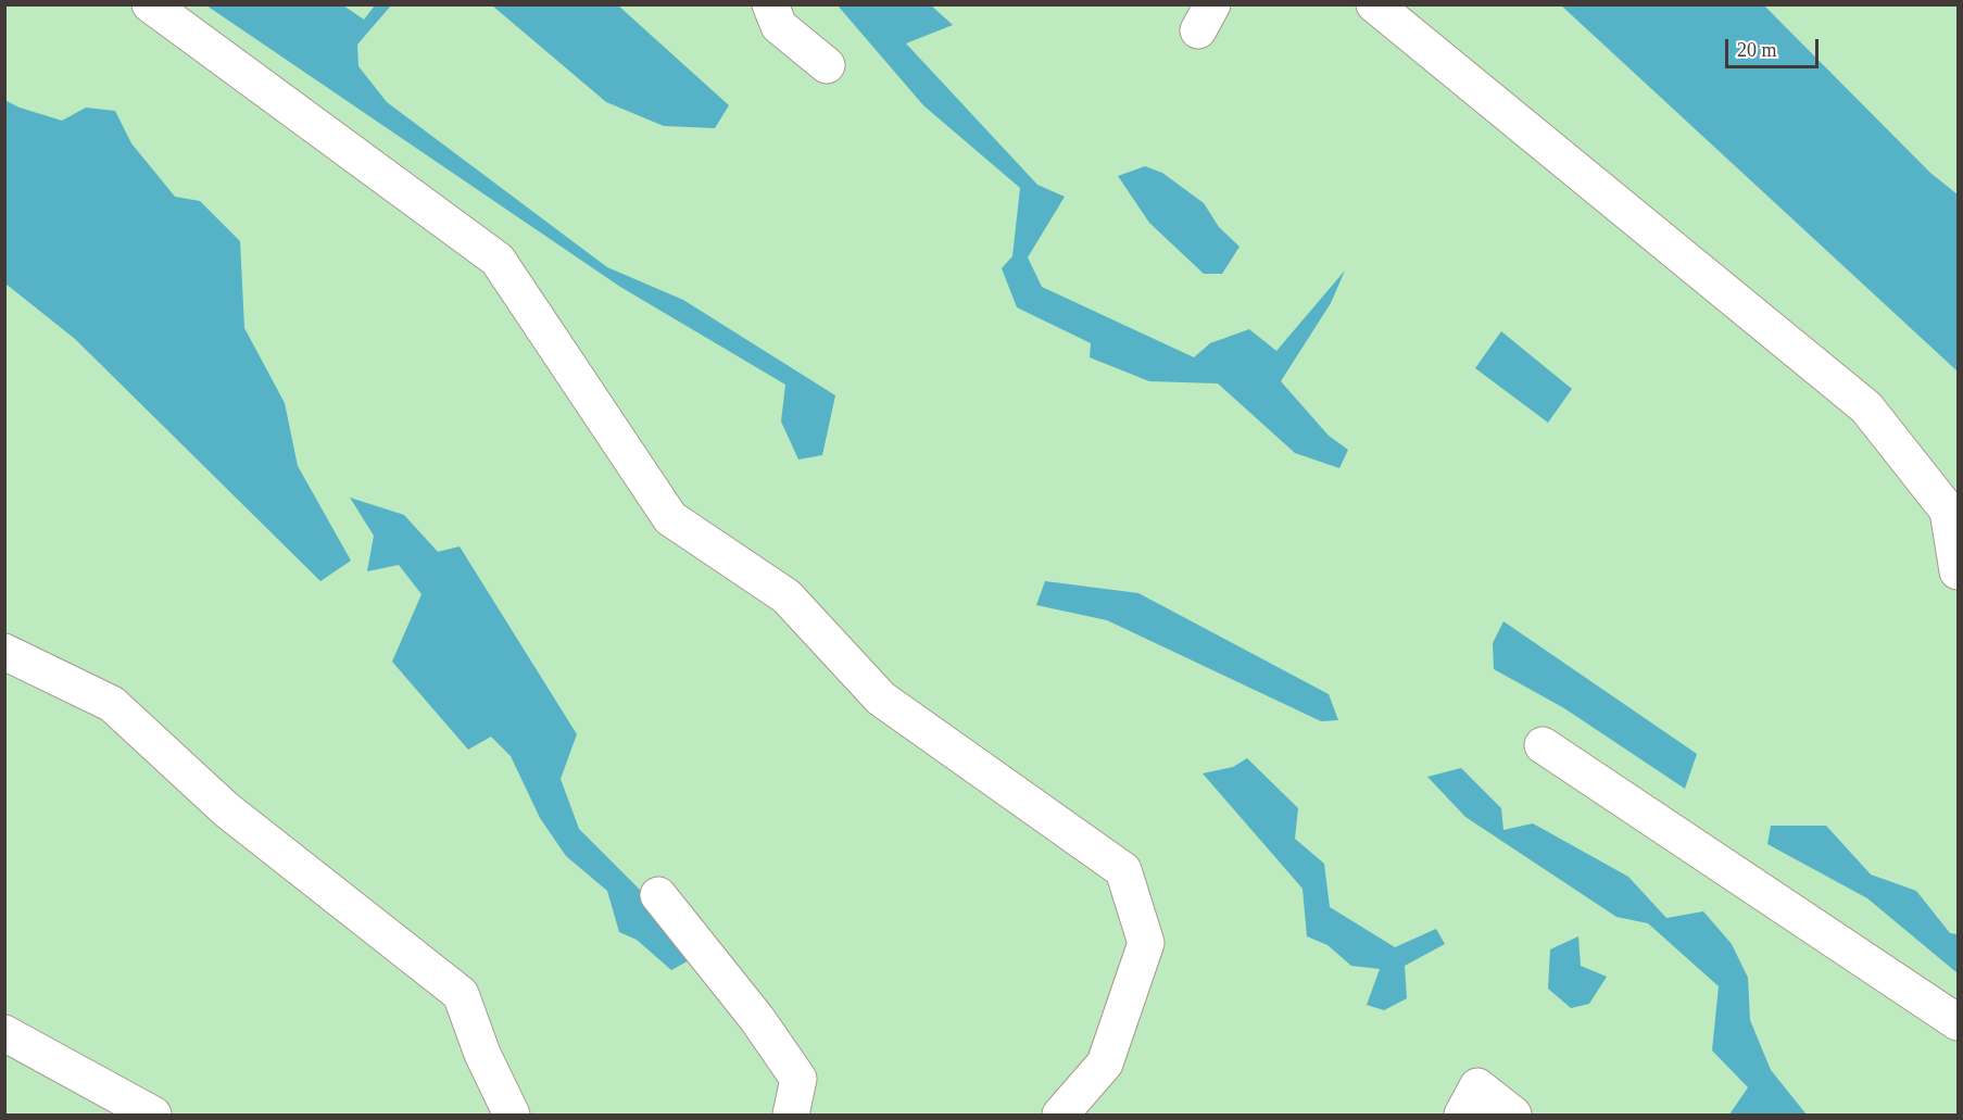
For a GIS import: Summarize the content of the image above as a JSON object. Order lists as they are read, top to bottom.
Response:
{
  "scale_bar": "20 m"
}
